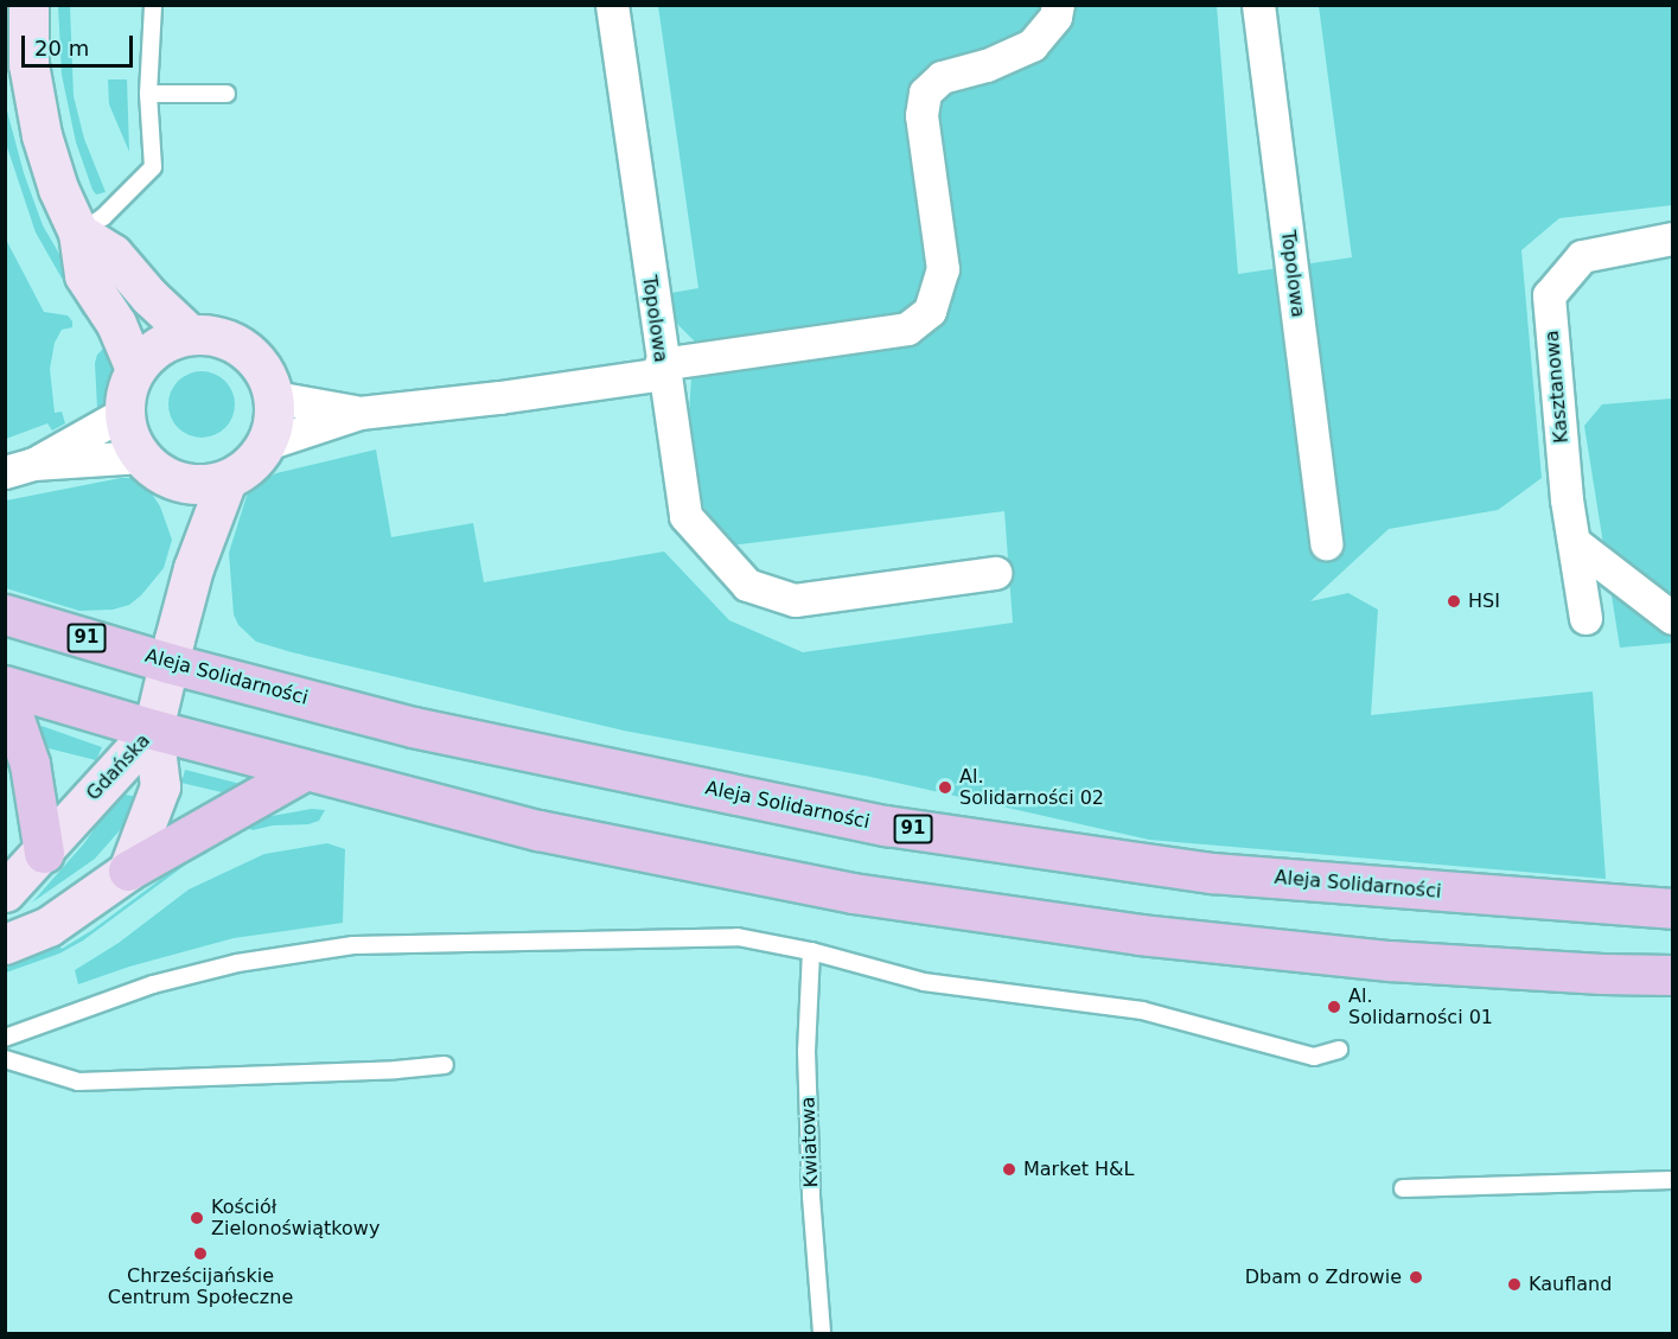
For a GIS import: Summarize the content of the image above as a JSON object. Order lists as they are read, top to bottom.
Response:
{
  "streets": {
    "main road": ["91", "Aleja Solidarności"],
    "street": ["Topolowa", "Kasztanowa", "Gdańska"],
    "lane": ["Kwiatowa"]
  },
  "places": [
    "HSI",
    "Al. Solidarności 02",
    "Al. Solidarności 01",
    "Market H&L",
    "Kościół Zielonoświątkowy",
    "Chrześcijańskie Centrum Społeczne",
    "Dbam o Zdrowie",
    "Kaufland"
  ],
  "scale_bar": "20 m"
}
